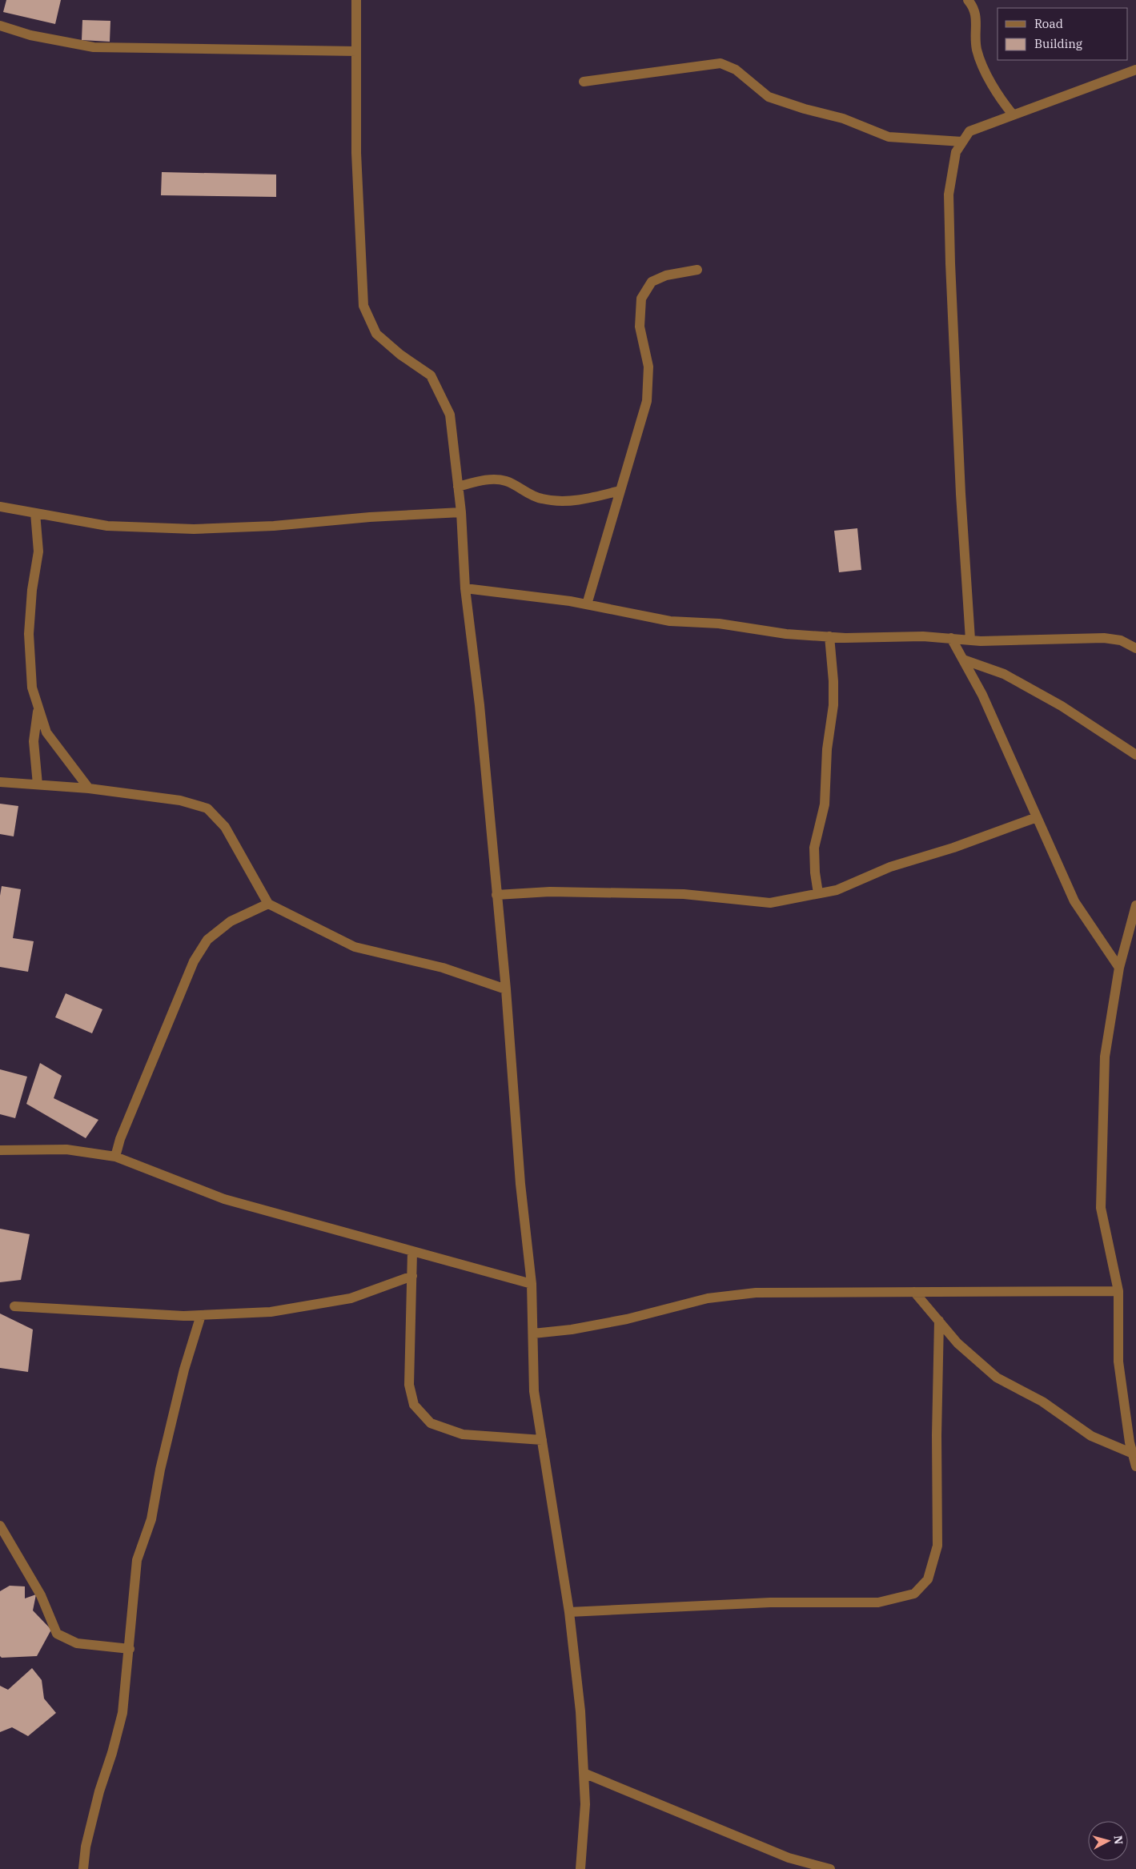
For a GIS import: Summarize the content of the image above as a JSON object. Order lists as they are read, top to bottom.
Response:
{
  "legend": ["Road", "Building"],
  "north": "right"
}
